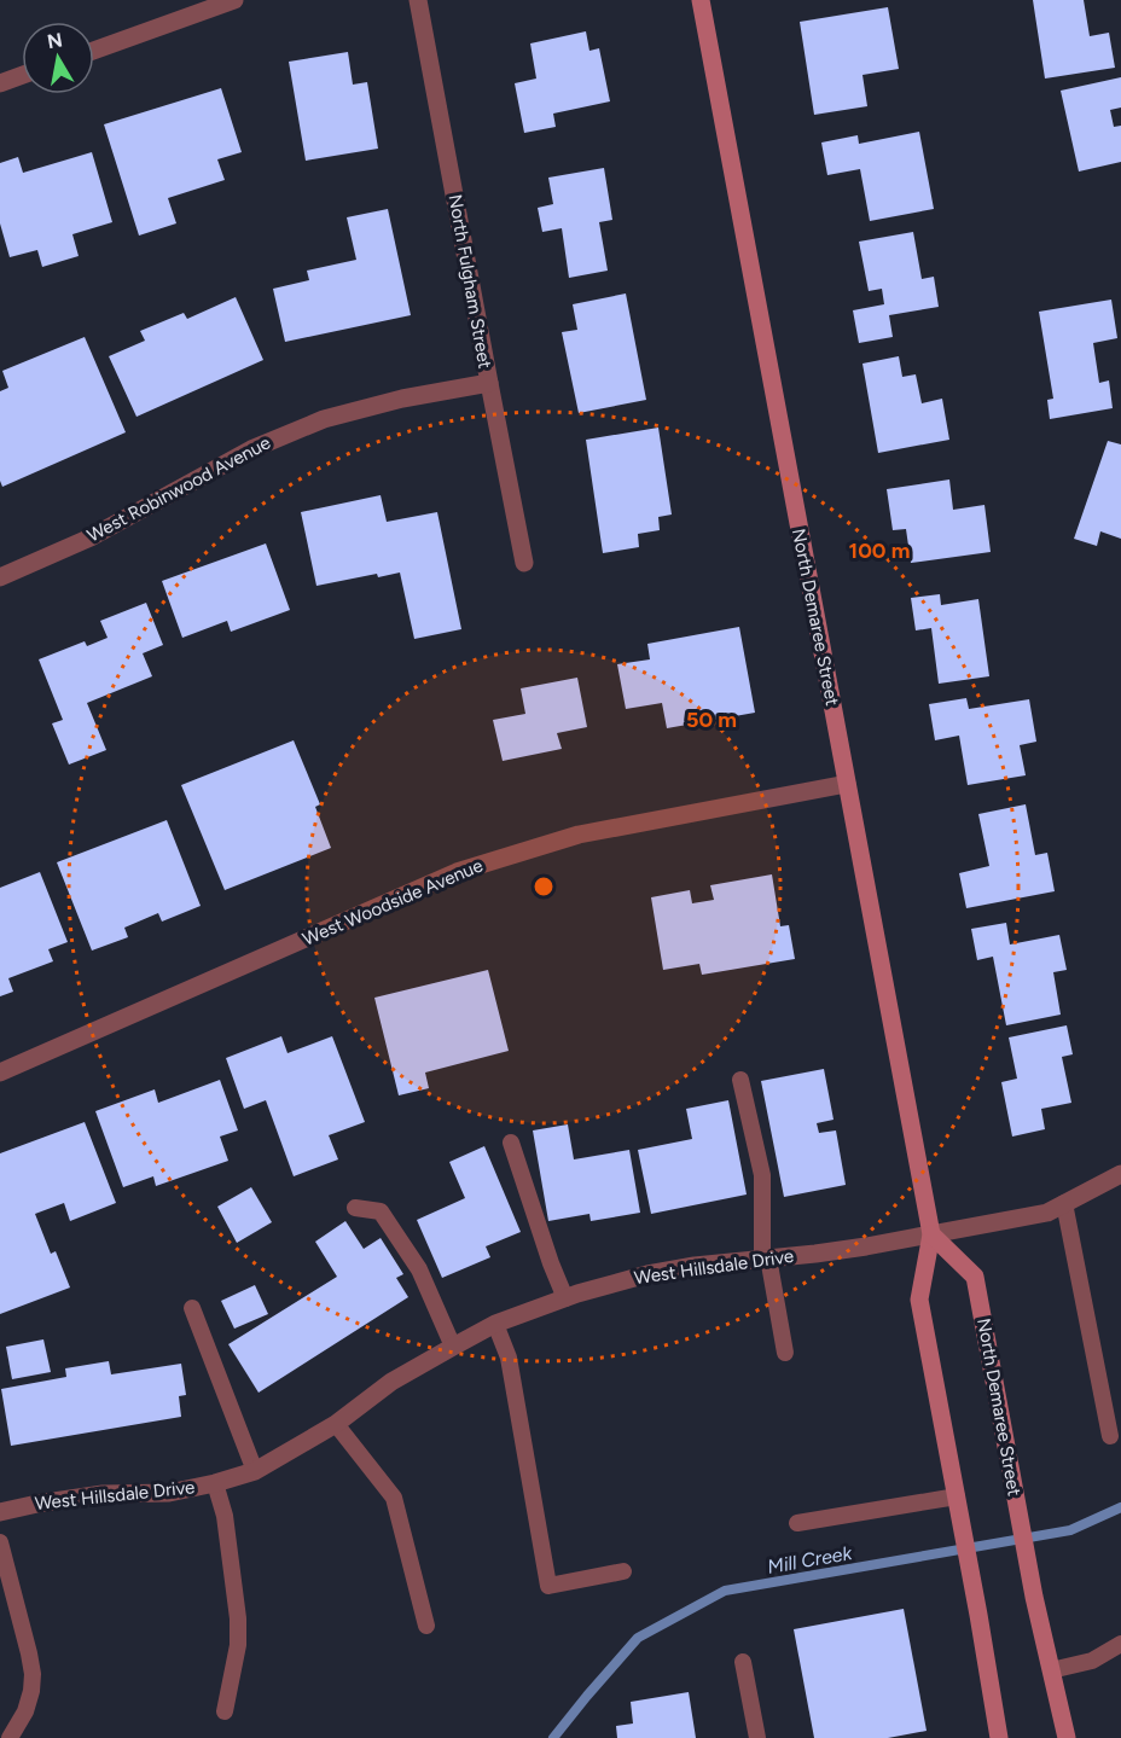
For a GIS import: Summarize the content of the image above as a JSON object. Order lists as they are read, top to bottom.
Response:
{
  "streets": {
    "main road": ["North Demaree Street"],
    "street": [
      "North Fulgham Street",
      "West Robinwood Avenue",
      "West Woodside Avenue",
      "West Hillsdale Drive"
    ]
  },
  "crossings": [
    ["North Fulgham Street", "West Robinwood Avenue"],
    ["North Demaree Street", "West Woodside Avenue"],
    ["North Demaree Street", "West Hillsdale Drive"]
  ],
  "water": ["Mill Creek"],
  "north": "top",
  "rings": ["100 m", "50 m"]
}
